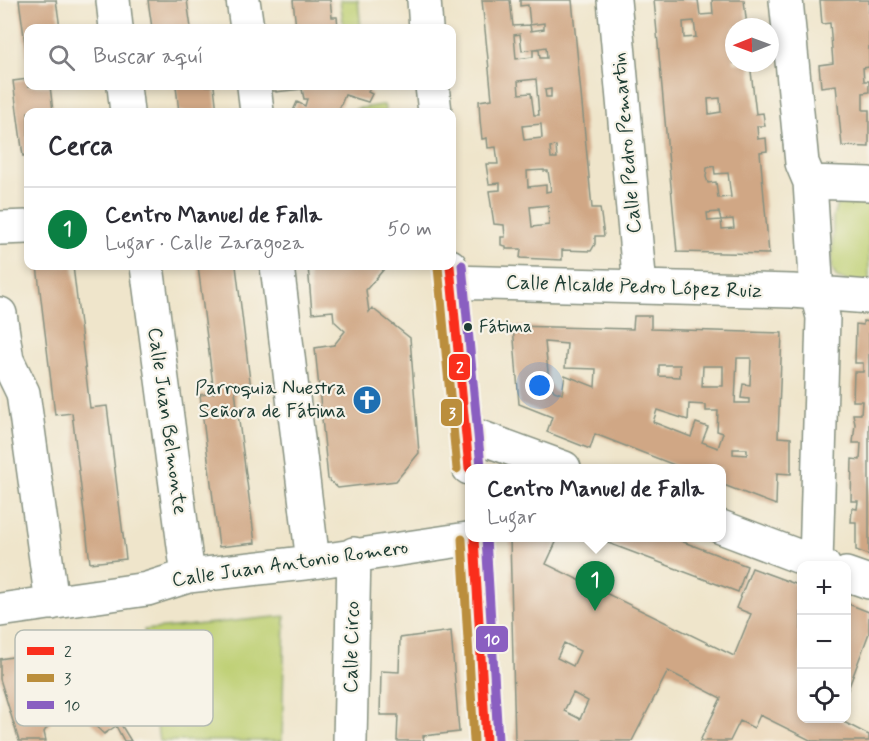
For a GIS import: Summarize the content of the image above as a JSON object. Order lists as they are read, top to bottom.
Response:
{
  "streets": {
    "street": [
      "Calle Pedro Pemartin",
      "Calle Alcalde Pedro López Ruiz",
      "Calle Juan Belmonte",
      "Calle Juan Antonio Romero",
      "Calle Circo"
    ]
  },
  "crossings": [
    ["Calle Pedro Pemartin", "Calle Alcalde Pedro López Ruiz"],
    ["Calle Juan Belmonte", "Calle Juan Antonio Romero"],
    ["Calle Juan Antonio Romero", "Calle Circo"]
  ],
  "places": {
    "other": ["Fátima"],
    "church": ["Parroquia Nuestra Señora de Fátima"]
  },
  "lines": ["transit line 10", "transit line 2", "transit line 3"],
  "legend": ["2", "3", "10"],
  "north": "left",
  "page": {
    "search": "Buscar aquí",
    "heading": "Cerca",
    "list": [
      {
        "mark": "1",
        "name": "Centro Manuel de Falla",
        "note": "Lugar · Calle Zaragoza",
        "value": "50 m"
      }
    ],
    "popup": ["Centro Manuel de Falla", "Lugar"],
    "map_buttons": ["+", "−"],
    "pins": "1"
  }
}
